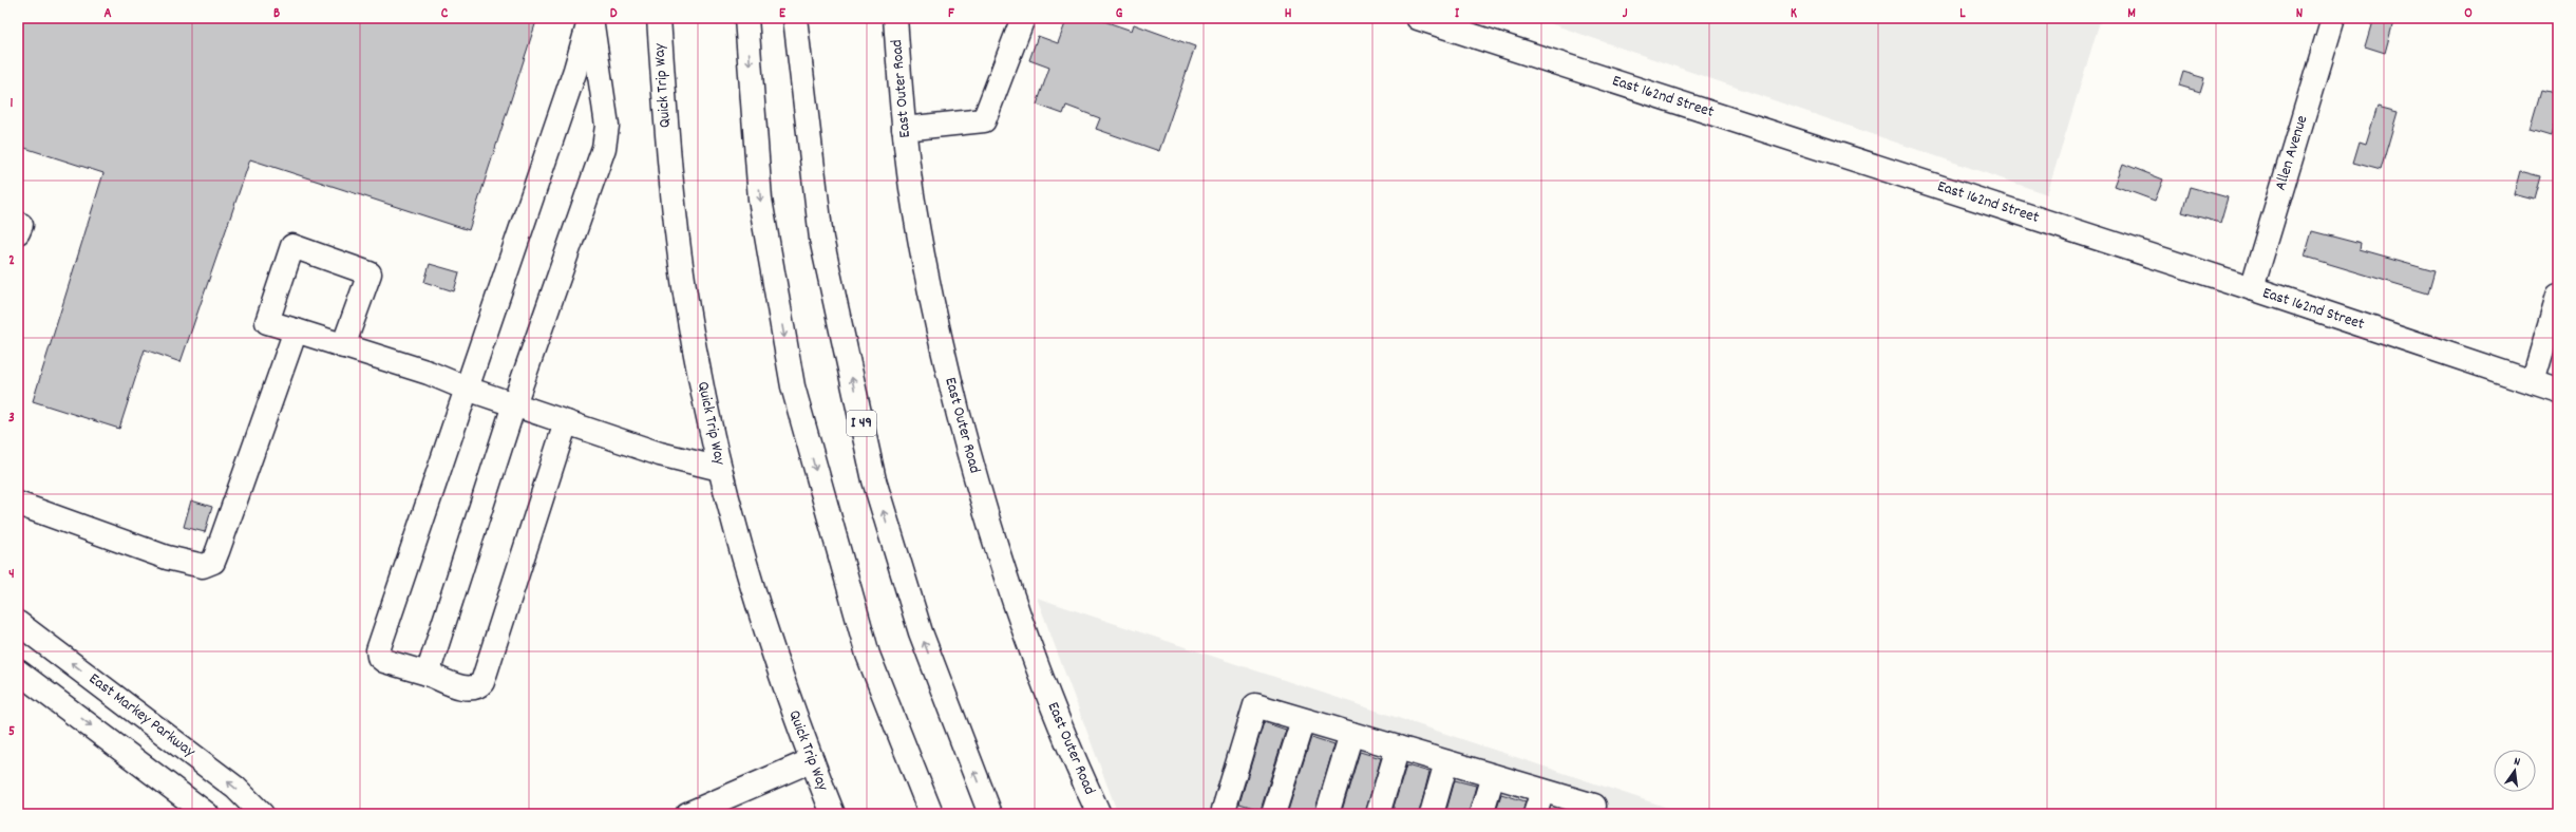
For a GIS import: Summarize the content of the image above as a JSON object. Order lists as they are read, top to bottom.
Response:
{
  "streets": {
    "main road": [
      "Quick Trip Way",
      "East Outer Road",
      "East 162nd Street",
      "Allen Avenue",
      "I 49",
      "East Markey Parkway"
    ]
  },
  "crossings": [
    ["East 162nd Street", "Allen Avenue"]
  ],
  "north": "top",
  "grid": {
    "columns": [
      "A",
      "B",
      "C",
      "D",
      "E",
      "F",
      "G",
      "H",
      "I",
      "J",
      "K",
      "L",
      "M",
      "N",
      "O"
    ],
    "rows": [
      "1",
      "2",
      "3",
      "4",
      "5"
    ]
  }
}
